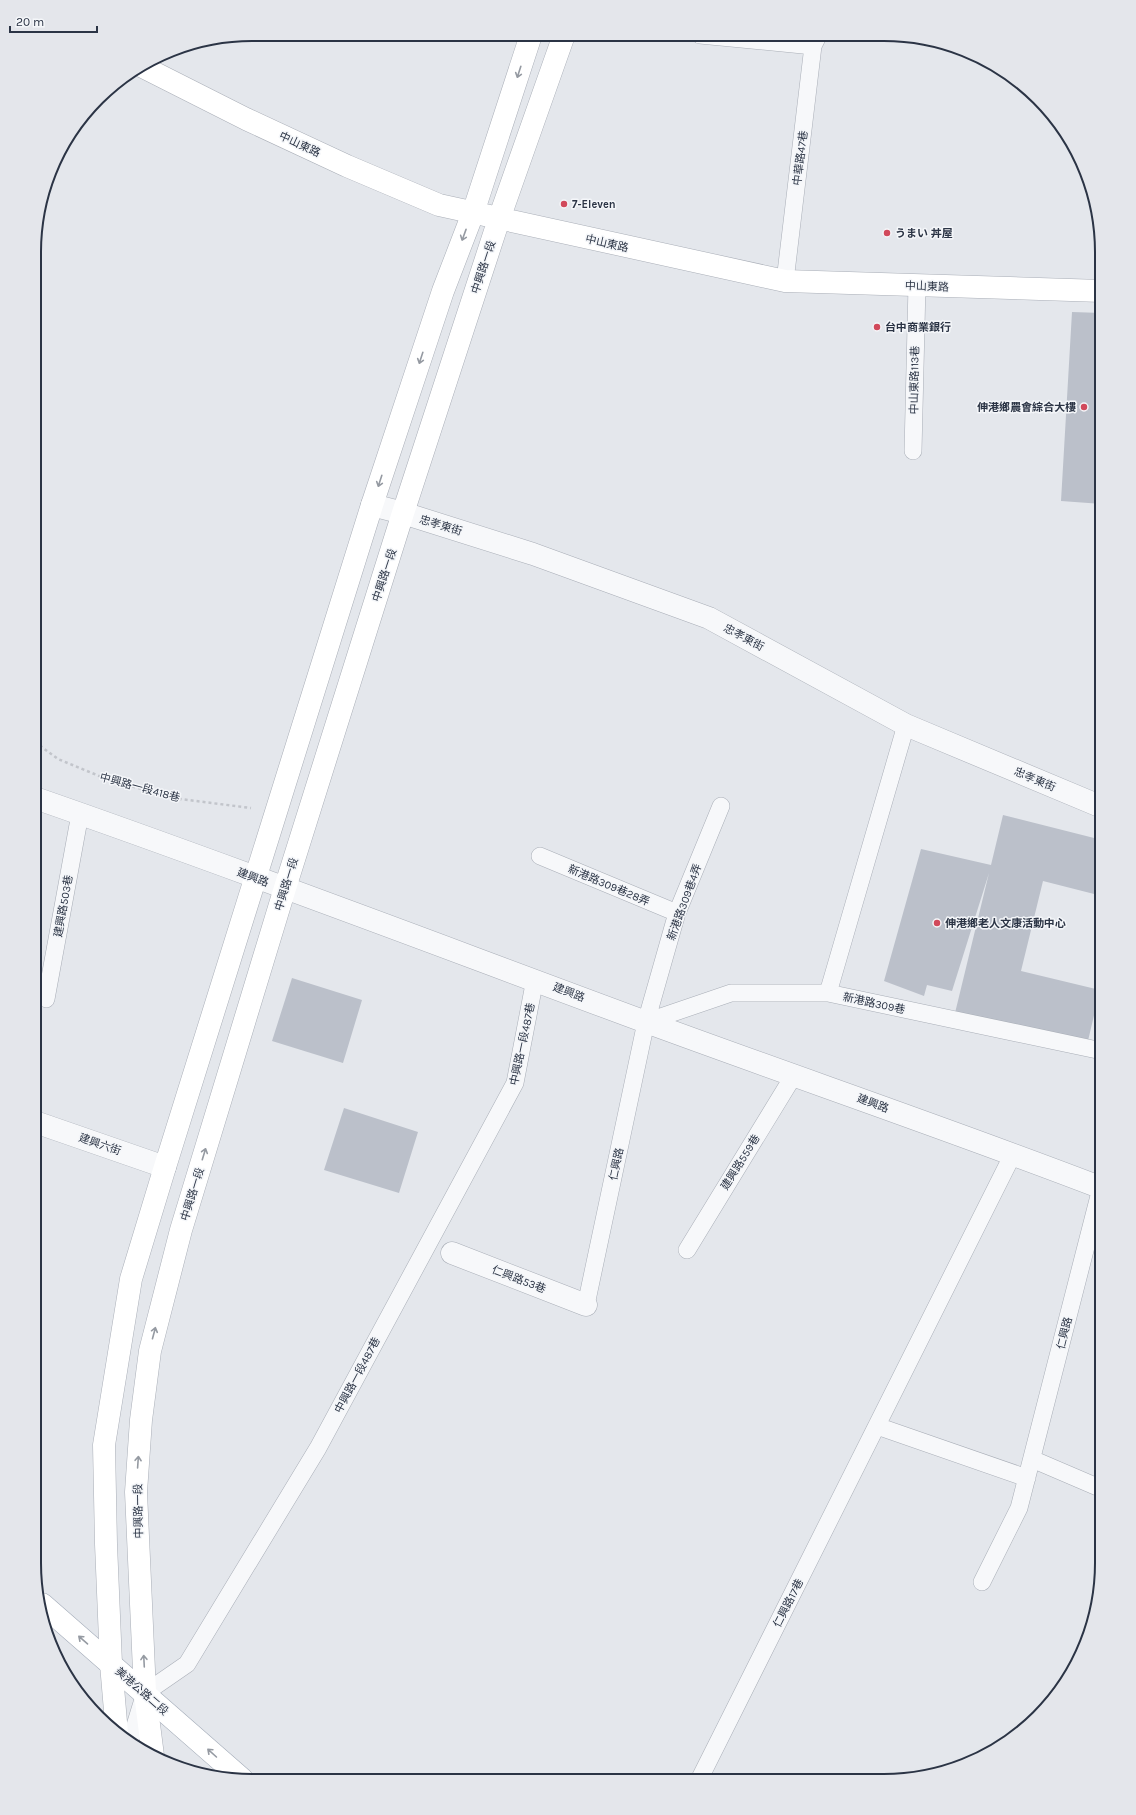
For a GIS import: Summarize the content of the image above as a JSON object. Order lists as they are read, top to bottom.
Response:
{
  "streets": {
    "main road": ["中山東路", "中興路一段", "美港公路二段"],
    "street": [
      "忠孝東街",
      "建興路",
      "建興六街",
      "仁興路53巷"
    ],
    "lane": [
      "中華路47巷",
      "中山東路113巷",
      "新港路309巷28弄",
      "新港路309巷4弄",
      "建興路503巷",
      "新港路309巷",
      "中興路一段487巷",
      "建興路559巷",
      "仁興路",
      "仁興路17巷"
    ],
    "path": ["中興路一段418巷"]
  },
  "crossings": [
    ["中山東路", "中華路47巷"],
    ["中山東路", "中興路一段"],
    ["中山東路", "中山東路113巷"],
    ["中興路一段", "忠孝東街"],
    ["中興路一段", "建興路"],
    ["中興路一段", "中興路一段487巷"],
    ["中興路一段", "美港公路二段"],
    ["建興路", "新港路309巷4弄"],
    ["建興路", "建興路503巷"],
    ["建興路", "新港路309巷"],
    ["建興路", "中興路一段487巷"],
    ["建興路", "建興路559巷"],
    ["建興路", "仁興路"],
    ["建興路", "仁興路17巷"],
    ["新港路309巷28弄", "新港路309巷4弄"],
    ["新港路309巷4弄", "新港路309巷"],
    ["新港路309巷4弄", "仁興路"],
    ["新港路309巷", "仁興路"],
    ["中興路一段487巷", "美港公路二段"],
    ["仁興路", "仁興路53巷"]
  ],
  "one_way": ["美港公路二段"],
  "places": [
    "7-Eleven",
    "うまい 丼屋",
    "台中商業銀行",
    "伸港鄉農會綜合大樓",
    "伸港鄉老人文康活動中心"
  ],
  "scale_bar": "20 m"
}
